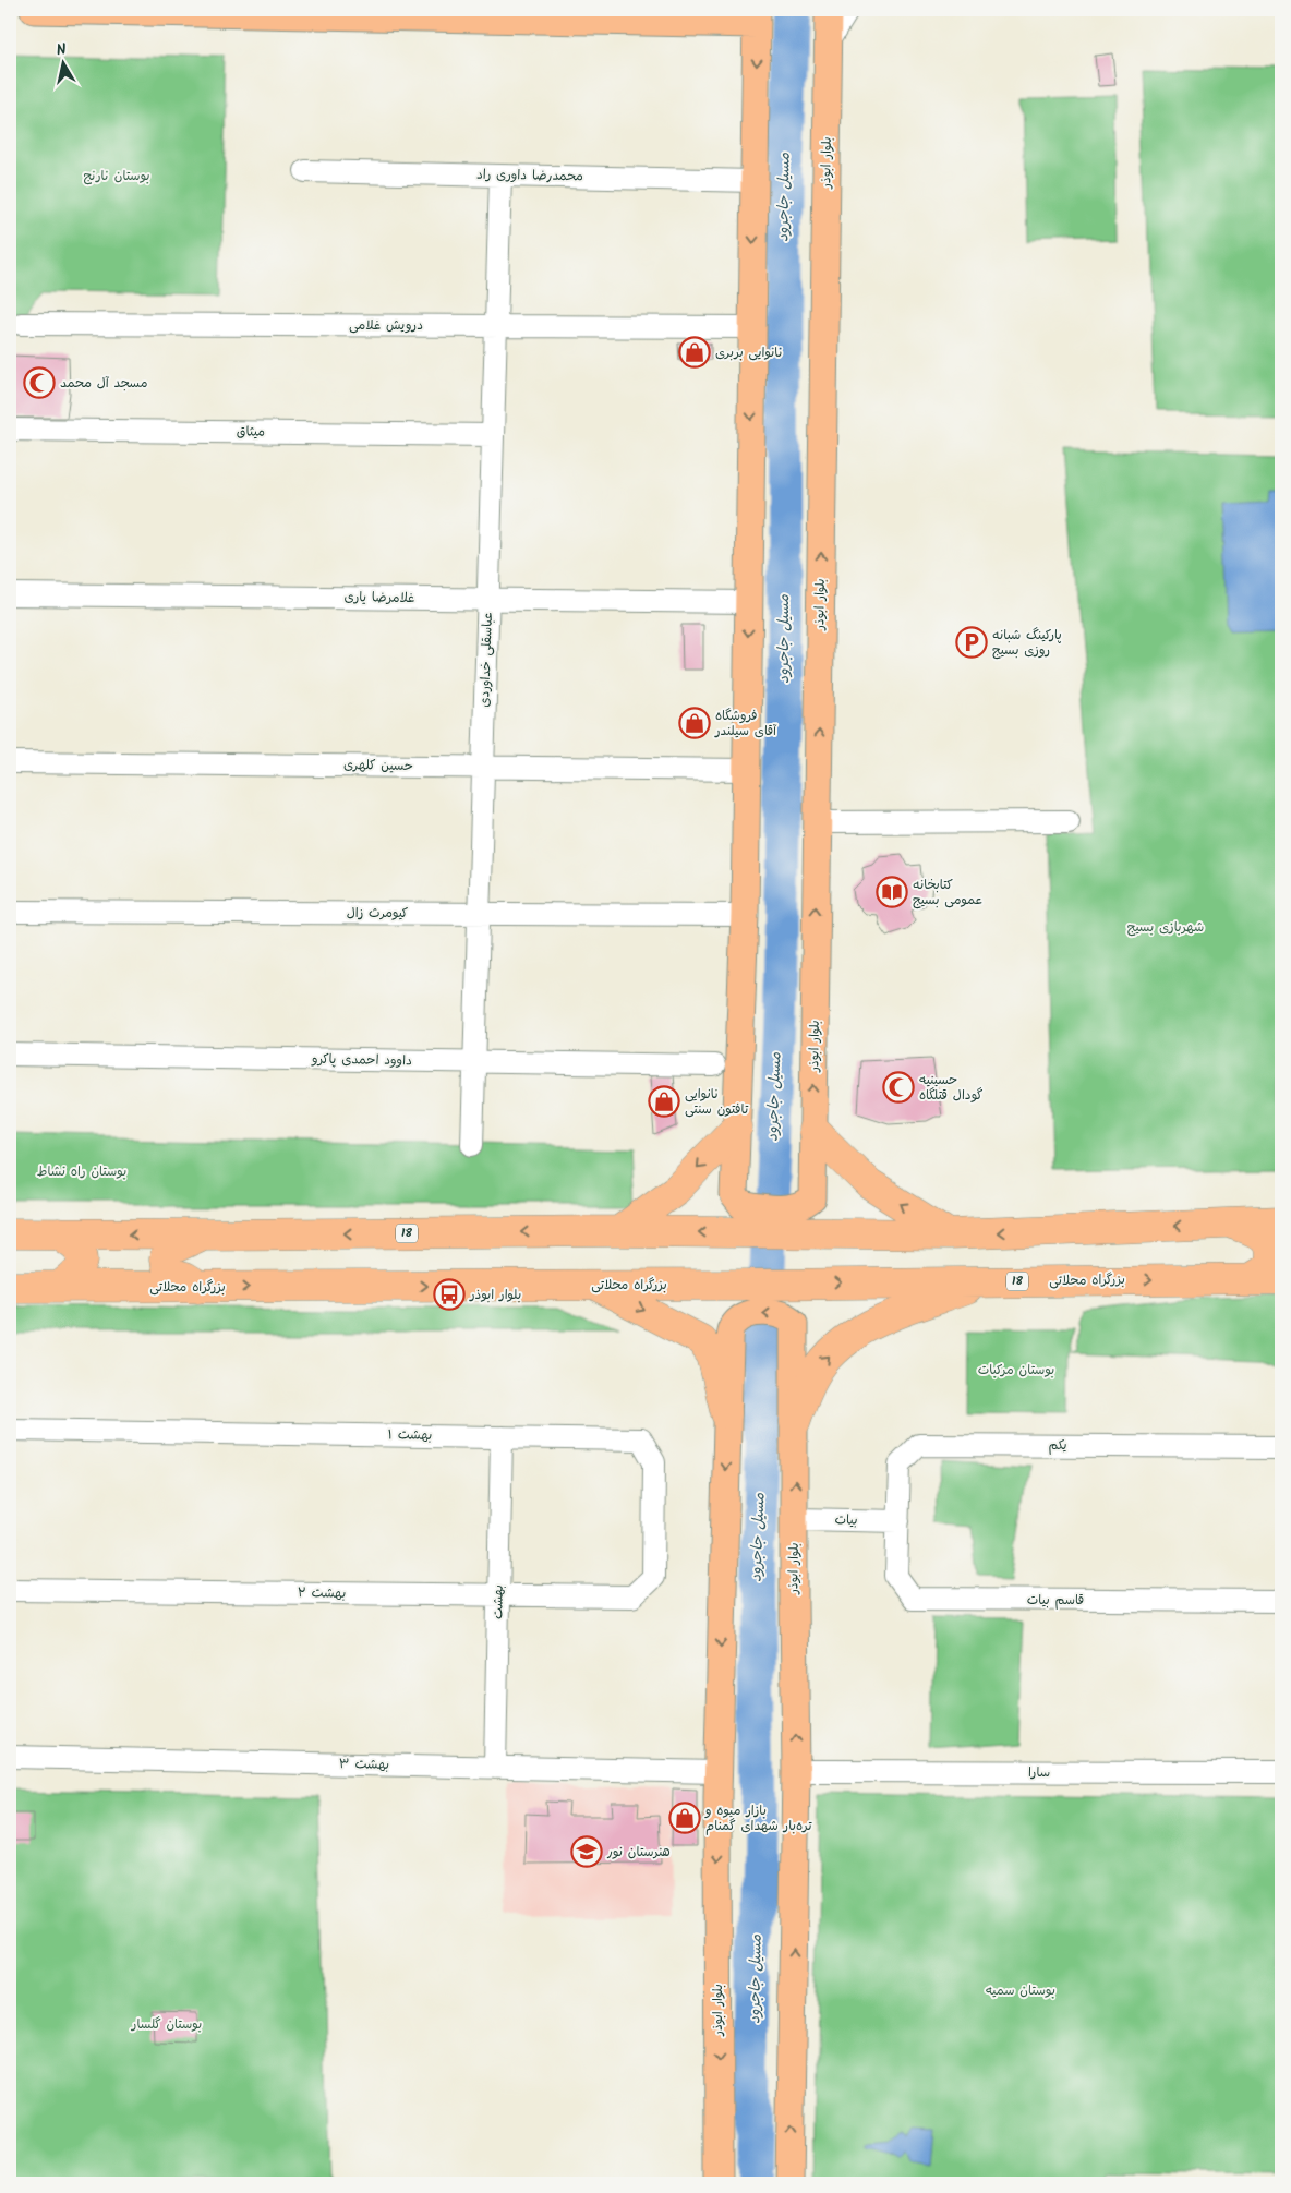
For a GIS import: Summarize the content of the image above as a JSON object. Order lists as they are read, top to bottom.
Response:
{
  "streets": {
    "highway": ["18", "بزرگراه محلاتی"],
    "main road": ["بلوار ابوذر"],
    "street": [
      "محمدرضا داوری راد",
      "درویش غلامی",
      "میثاق",
      "غلامرضا یاری",
      "عباسقلی خداوردی",
      "حسین کلهری",
      "کیومرث زال",
      "داوود احمدی پاکرو",
      "بهشت ۱",
      "یکم",
      "بیات",
      "بهشت ۲",
      "قاسم بیات",
      "بهشت",
      "بهشت ۳",
      "سارا"
    ]
  },
  "crossings": [
    ["بلوار ابوذر", "18"],
    ["بلوار ابوذر", "بیات"],
    ["بلوار ابوذر", "بهشت ۳"],
    ["بلوار ابوذر", "سارا"],
    ["محمدرضا داوری راد", "عباسقلی خداوردی"],
    ["درویش غلامی", "عباسقلی خداوردی"],
    ["میثاق", "عباسقلی خداوردی"],
    ["غلامرضا یاری", "عباسقلی خداوردی"],
    ["عباسقلی خداوردی", "حسین کلهری"],
    ["عباسقلی خداوردی", "کیومرث زال"],
    ["عباسقلی خداوردی", "داوود احمدی پاکرو"],
    ["بهشت ۱", "بهشت ۲"],
    ["بهشت ۱", "بهشت"],
    ["یکم", "بیات"],
    ["یکم", "قاسم بیات"],
    ["بیات", "قاسم بیات"],
    ["بهشت ۲", "بهشت"],
    ["بهشت", "بهشت ۳"]
  ],
  "water": ["مسیل جاجرود"],
  "parks": [
    "بوستان نارنج",
    "شهربازی بسیج",
    "بوستان راه نشاط",
    "بوستان مرکبات",
    "بوستان سمیه",
    "بوستان گلسار"
  ],
  "places": {
    "shop": [
      "نانوایی بربری",
      "فروشگاه آقای سیلندر",
      "نانوایی تافتون سنتی",
      "بازار میوه و تره‌بار شهدای گمنام"
    ],
    "mosque": ["مسجد آل محمد", "حسینیه گودال قتلگاه"],
    "parking": ["پارکینگ شبانه روزی بسیج"],
    "library": ["کتابخانه عمومی بسیج"],
    "bus stop": ["بلوار ابوذر"],
    "school or university": ["هنرستان نور"]
  },
  "north": "top"
}
